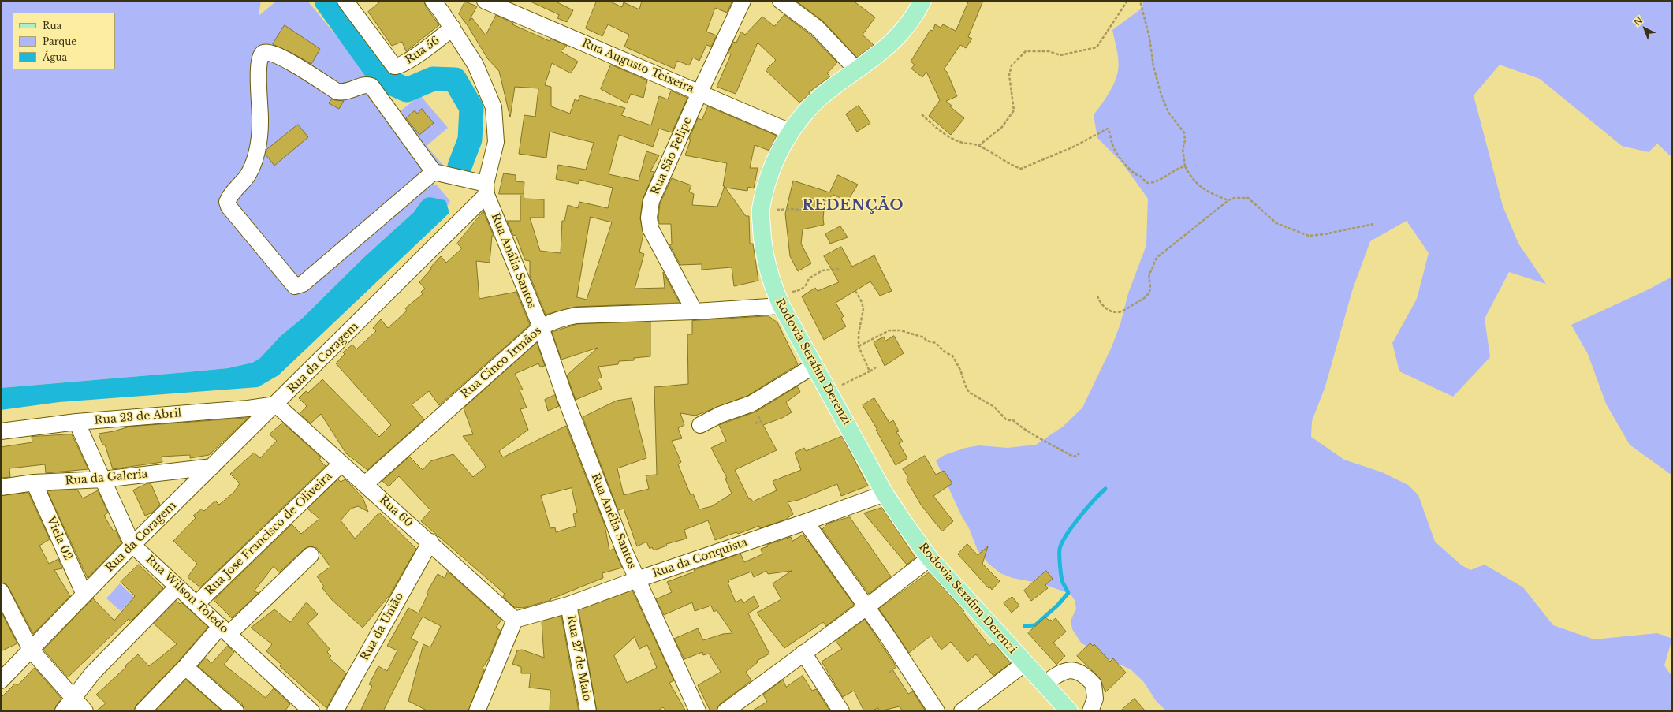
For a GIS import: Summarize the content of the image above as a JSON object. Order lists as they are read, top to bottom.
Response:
{
  "streets": {
    "main road": ["Rodovia Serafim Derenzi"],
    "street": [
      "Rua 56",
      "Rua Augusto Teixeira",
      "Rua São Felipe",
      "Rua Anália Santos",
      "Rua da Coragem",
      "Rua Cinco Irmãos",
      "Rua 23 de Abril",
      "Rua da Galeria",
      "Rua 60",
      "Rua Anélia Santos",
      "Rua José Francisco de Oliveira",
      "Viela 02",
      "Rua da Conquista",
      "Rua Wilson Toledo",
      "Rua da União",
      "Rua 27 de Maio"
    ]
  },
  "crossings": [
    ["Rua Augusto Teixeira", "Rua São Felipe"],
    ["Rua Augusto Teixeira", "Rodovia Serafim Derenzi"],
    ["Rua São Felipe", "Rua Cinco Irmãos"],
    ["Rua Anália Santos", "Rua da Coragem"],
    ["Rua Anália Santos", "Rua Cinco Irmãos"],
    ["Rua Anália Santos", "Rua Anélia Santos"],
    ["Rua da Coragem", "Rua 23 de Abril"],
    ["Rua da Coragem", "Rua da Galeria"],
    ["Rua da Coragem", "Rua 60"],
    ["Rua da Coragem", "Viela 02"],
    ["Rua da Coragem", "Rua Wilson Toledo"],
    ["Rodovia Serafim Derenzi", "Rua Cinco Irmãos"],
    ["Rodovia Serafim Derenzi", "Rua da Conquista"],
    ["Rua Cinco Irmãos", "Rua 60"],
    ["Rua Cinco Irmãos", "Rua Anélia Santos"],
    ["Rua 23 de Abril", "Rua 60"],
    ["Rua 23 de Abril", "Rua Wilson Toledo"],
    ["Rua da Galeria", "Viela 02"],
    ["Rua da Galeria", "Rua Wilson Toledo"],
    ["Rua 60", "Rua José Francisco de Oliveira"],
    ["Rua 60", "Rua da Conquista"],
    ["Rua 60", "Rua da União"],
    ["Rua Anélia Santos", "Rua da Conquista"],
    ["Rua José Francisco de Oliveira", "Rua Wilson Toledo"],
    ["Rua da Conquista", "Rua 27 de Maio"]
  ],
  "districts": ["REDENÇÃO"],
  "legend": ["Rua", "Parque", "Água"],
  "north": "top left"
}
